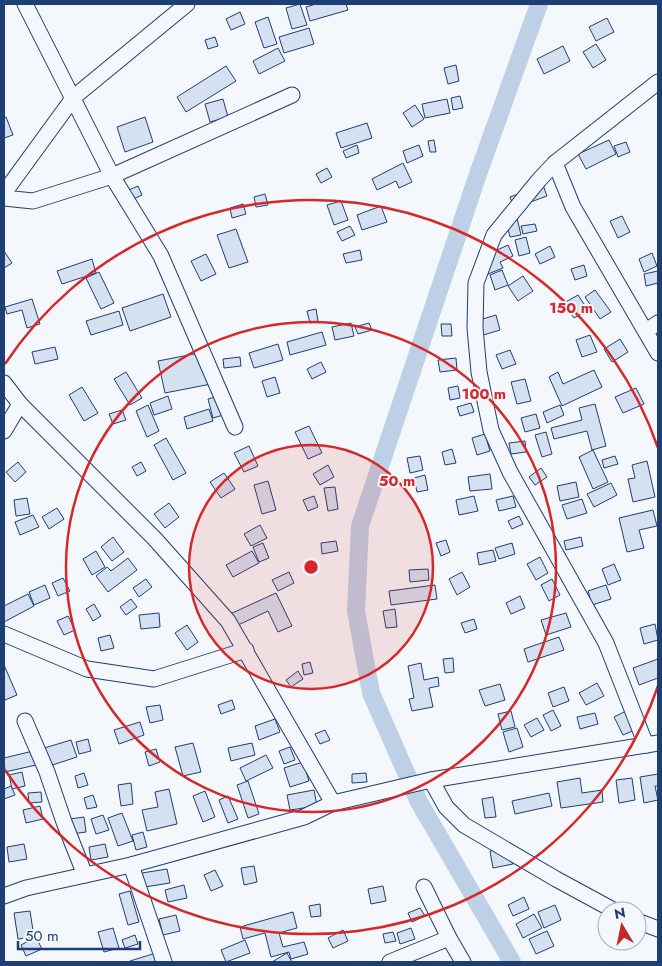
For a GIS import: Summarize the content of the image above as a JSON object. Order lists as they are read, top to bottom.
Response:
{
  "scale_bar": "50 m",
  "north": "top",
  "rings": ["150 m", "100 m", "50 m"]
}
